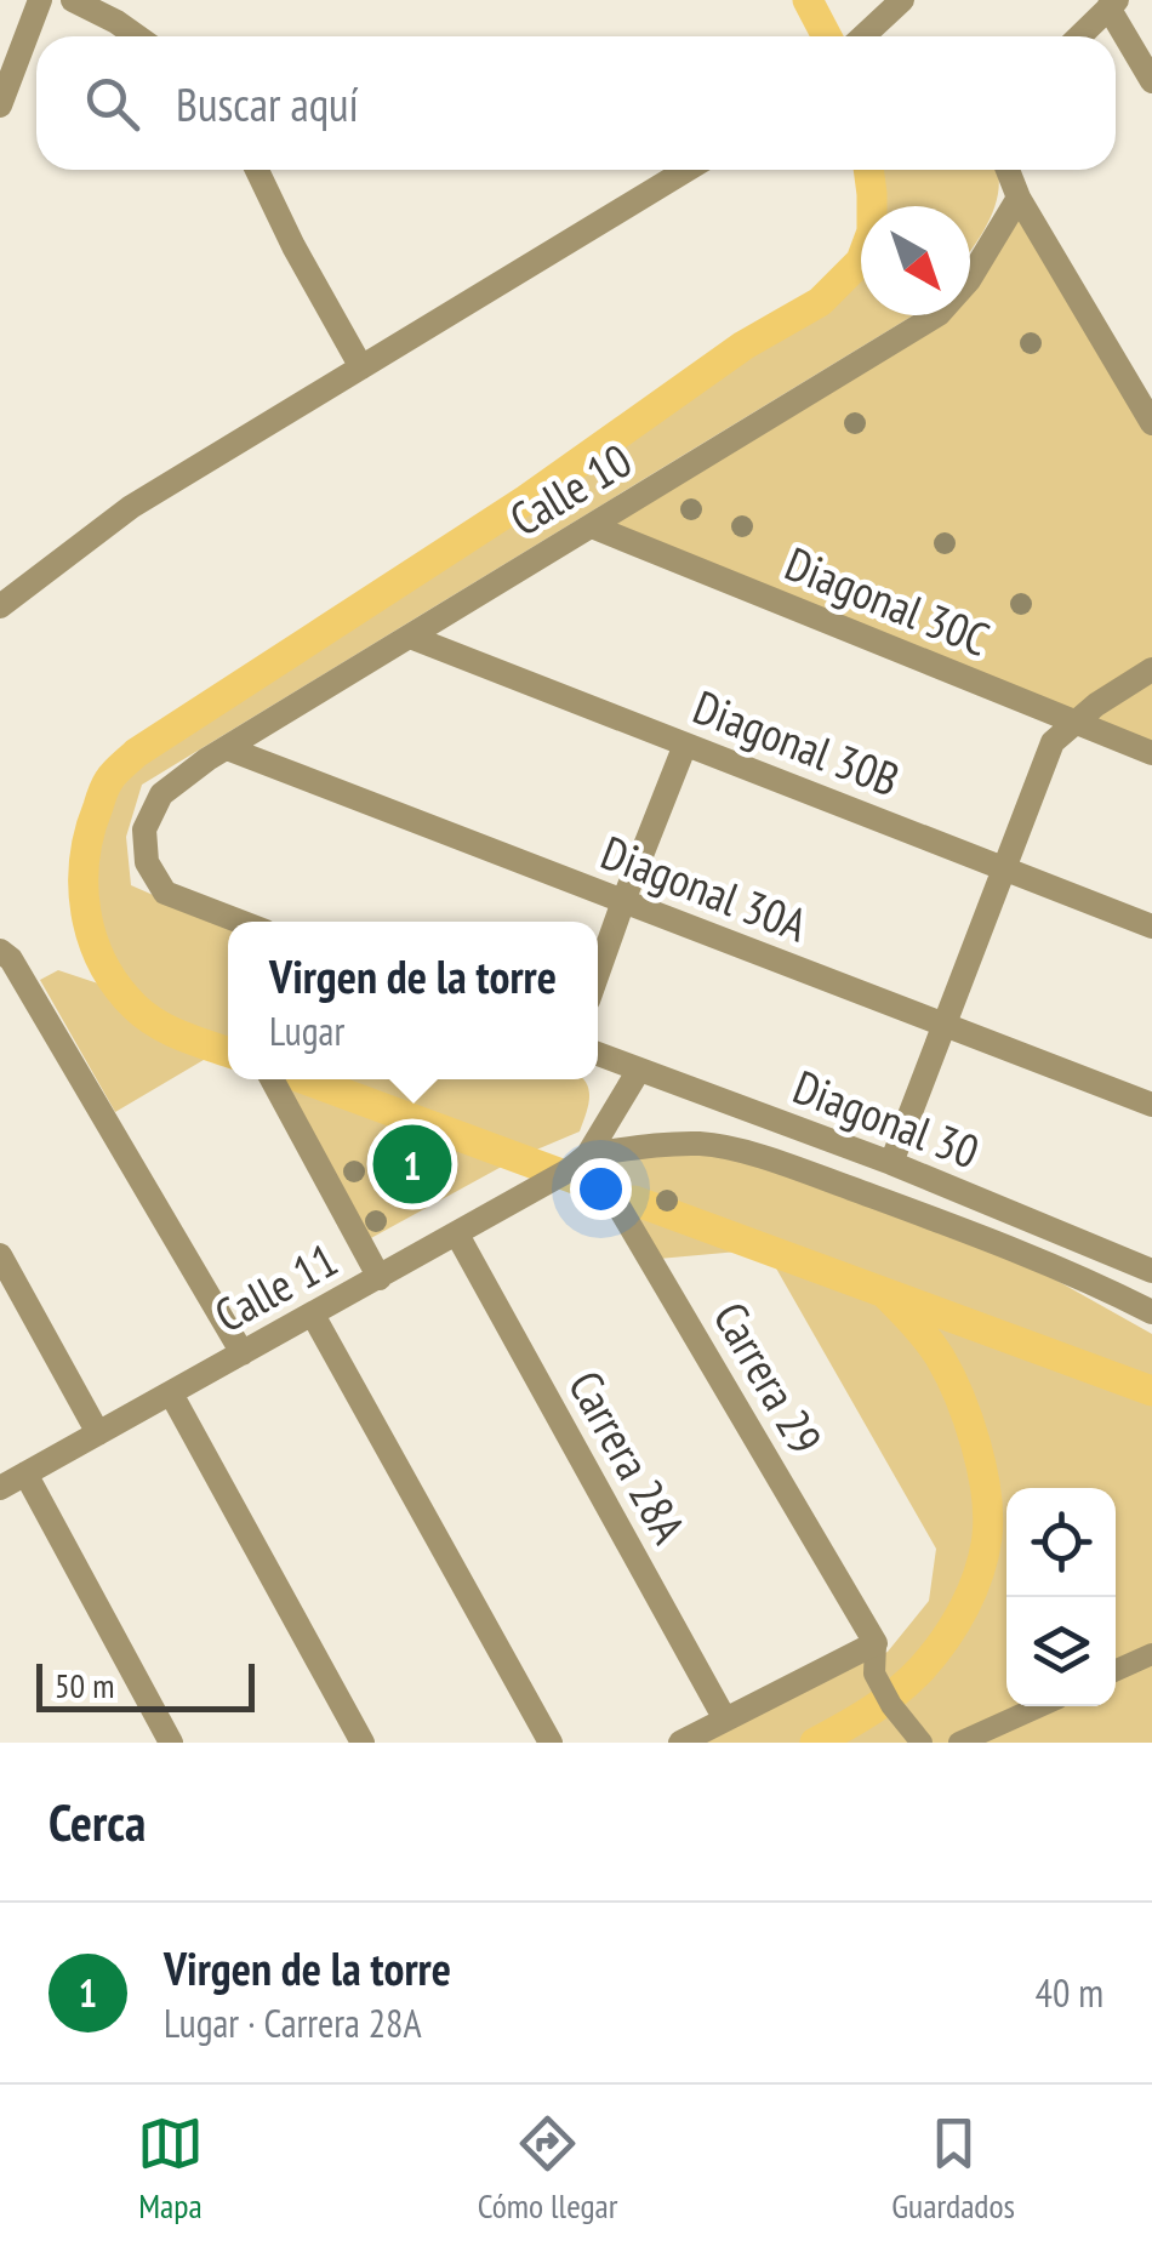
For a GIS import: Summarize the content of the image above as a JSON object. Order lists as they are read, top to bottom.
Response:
{
  "streets": {
    "street": [
      "Calle 10",
      "Diagonal 30C",
      "Diagonal 30B",
      "Diagonal 30A",
      "Diagonal 30",
      "Calle 11",
      "Carrera 29",
      "Carrera 28A"
    ]
  },
  "crossings": [
    ["Calle 10", "Diagonal 30C"],
    ["Calle 10", "Diagonal 30B"],
    ["Calle 10", "Diagonal 30A"],
    ["Diagonal 30", "Calle 11"],
    ["Diagonal 30", "Carrera 29"],
    ["Calle 11", "Carrera 29"],
    ["Calle 11", "Carrera 28A"]
  ],
  "scale_bar": "50 m",
  "north": "bottom right",
  "page": {
    "search": "Buscar aquí",
    "popup": ["Virgen de la torre", "Lugar"],
    "pins": "1",
    "scale": "50 m",
    "heading": "Cerca",
    "list": [
      {
        "mark": "1",
        "name": "Virgen de la torre",
        "note": "Lugar · Carrera 28A",
        "value": "40 m"
      }
    ],
    "nav": ["Mapa", "Cómo llegar", "Guardados"]
  }
}
